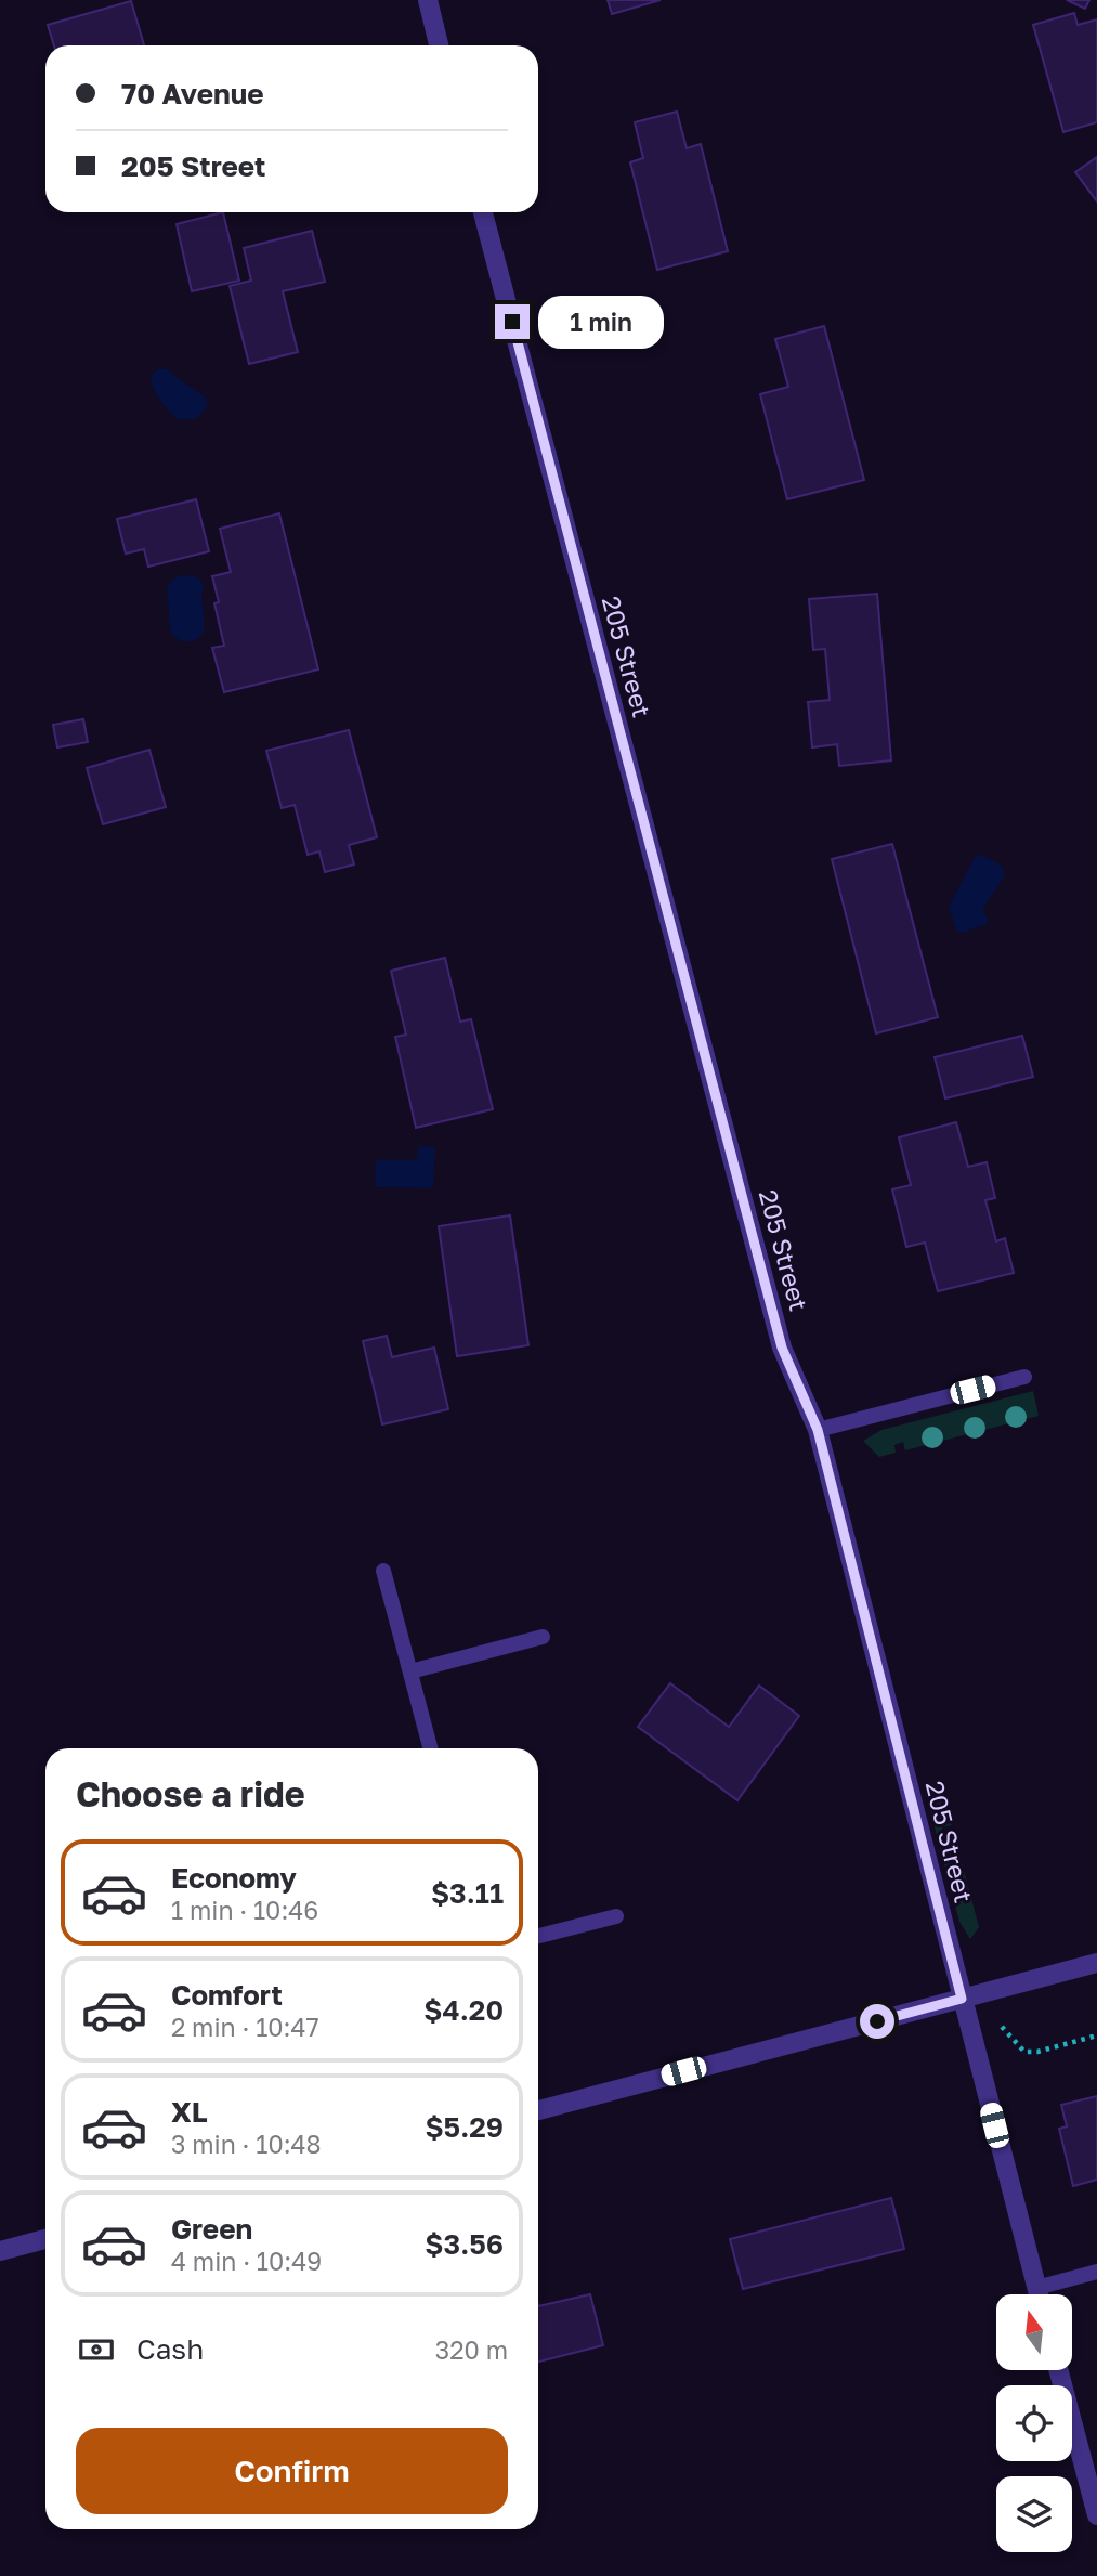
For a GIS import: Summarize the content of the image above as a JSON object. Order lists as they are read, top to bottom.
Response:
{
  "streets": {
    "street": ["205 Street"]
  },
  "north": "top",
  "page": {
    "banner": ["70 Avenue", "205 Street"],
    "bubble": "1 min",
    "heading": "Choose a ride",
    "list": [
      {
        "name": "Economy",
        "note": "1 min · 10:46",
        "value": "$3.11"
      },
      {
        "name": "Comfort",
        "note": "2 min · 10:47",
        "value": "$4.20"
      },
      {
        "name": "XL",
        "note": "3 min · 10:48",
        "value": "$5.29"
      },
      {
        "name": "Green",
        "note": "4 min · 10:49",
        "value": "$3.56"
      }
    ],
    "pay": ["Cash", "320 m"],
    "buttons": "Confirm"
  }
}
